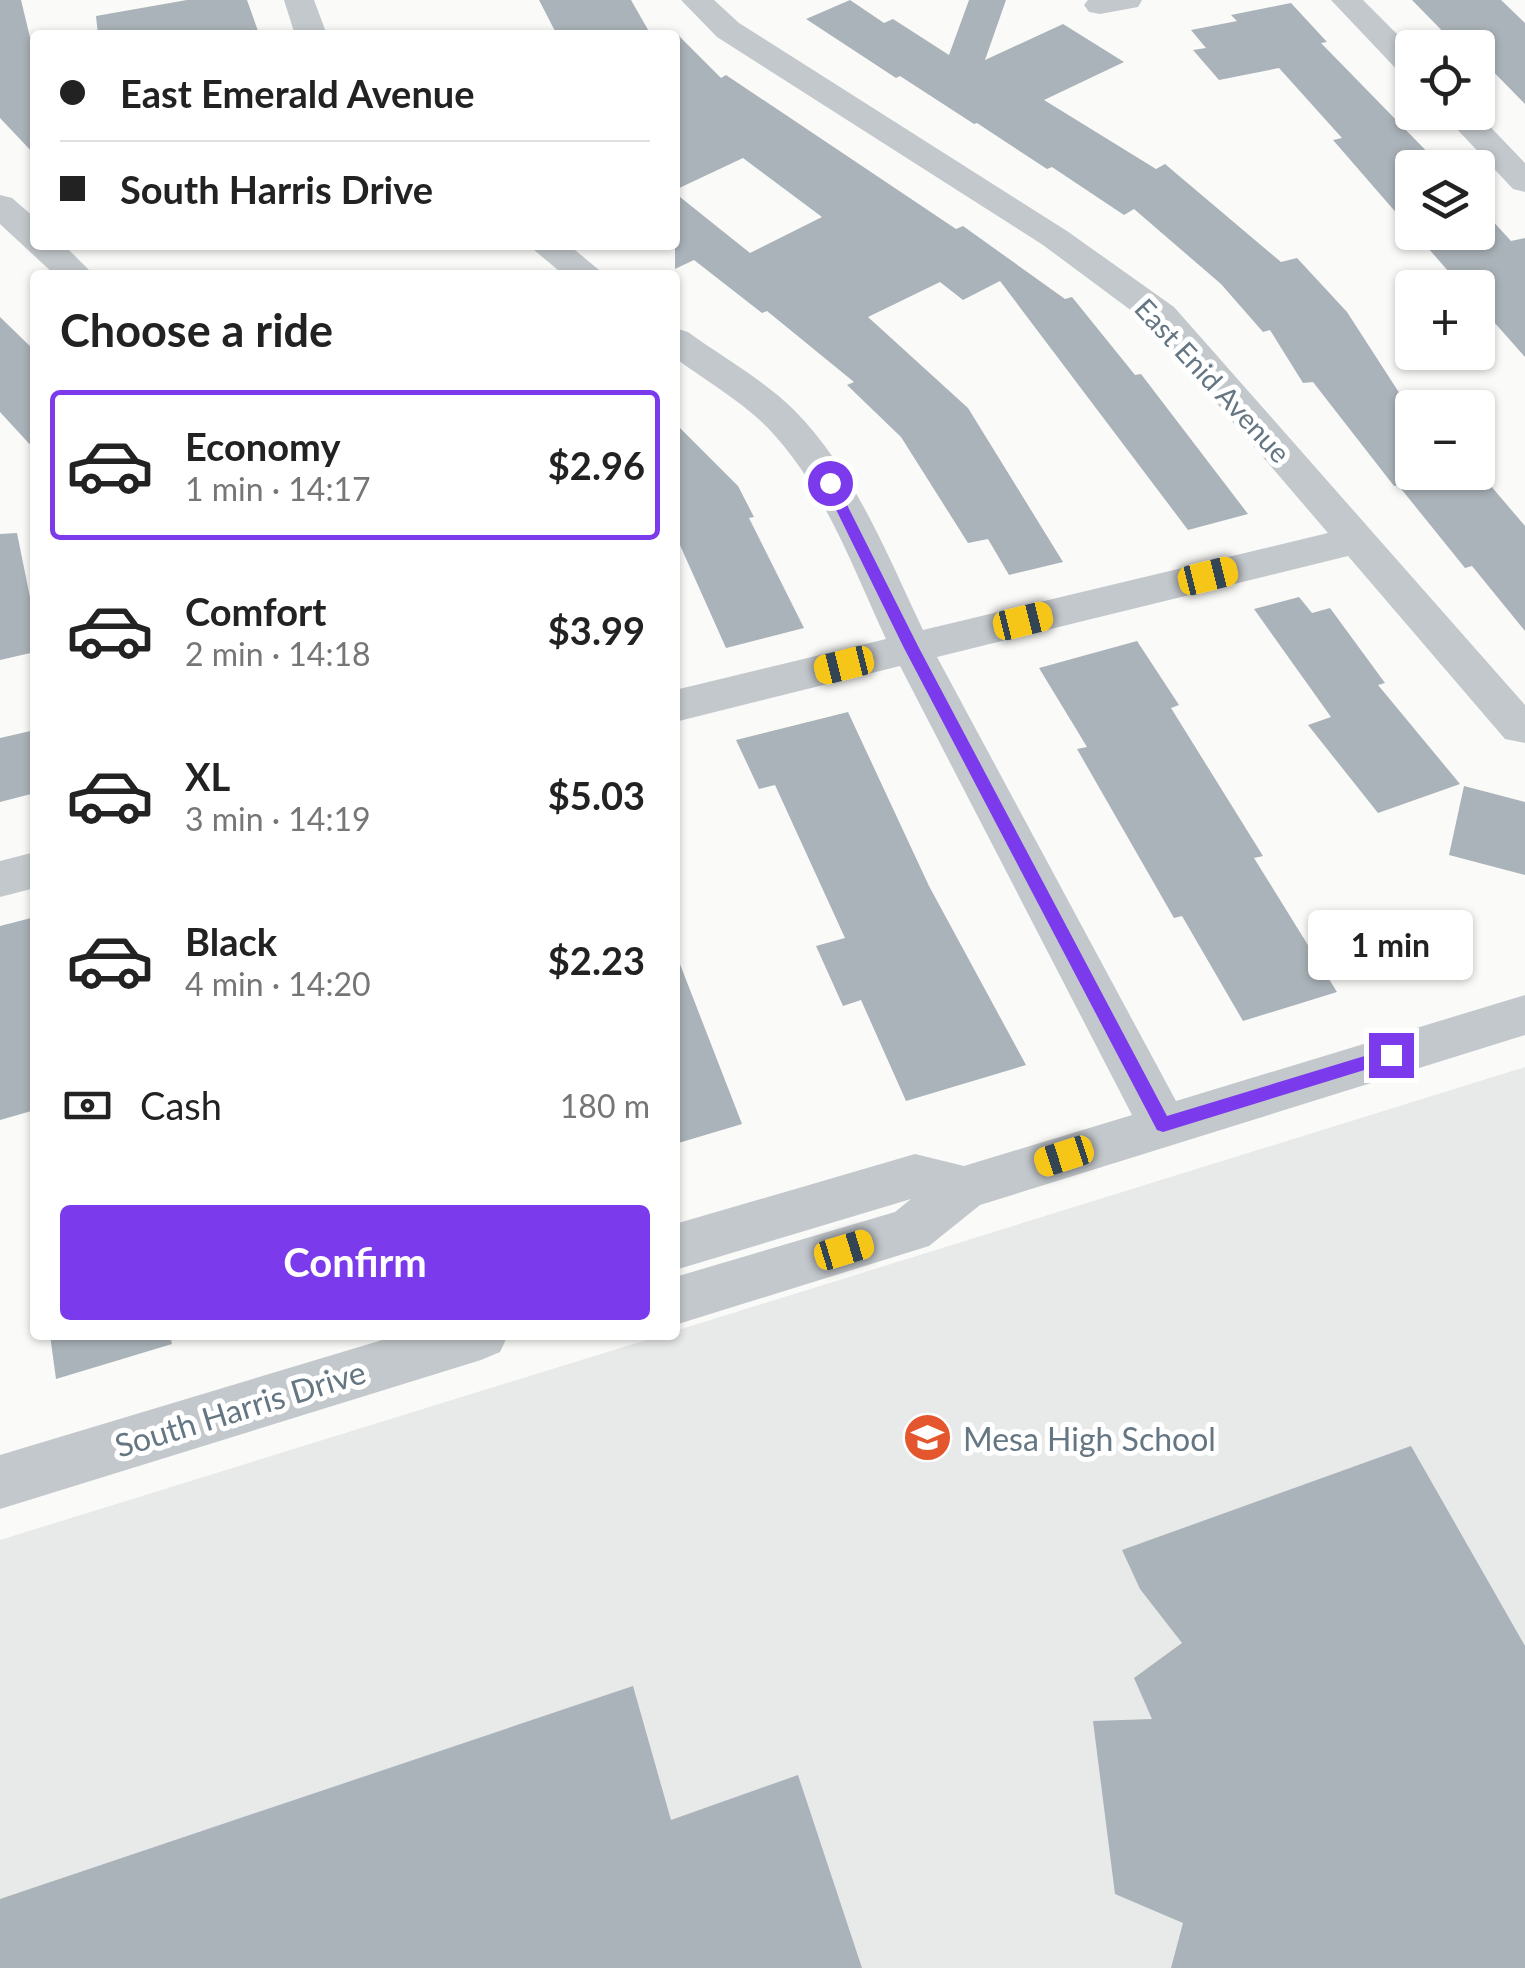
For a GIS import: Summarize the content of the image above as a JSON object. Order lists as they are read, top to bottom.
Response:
{
  "streets": {
    "street": ["East Enid Avenue", "South Harris Drive"]
  },
  "places": {
    "school or university": ["Mesa High School"]
  },
  "page": {
    "map_buttons": ["+", "−"],
    "banner": ["East Emerald Avenue", "South Harris Drive"],
    "heading": "Choose a ride",
    "list": [
      {
        "name": "Economy",
        "note": "1 min · 14:17",
        "value": "$2.96"
      },
      {
        "name": "Comfort",
        "note": "2 min · 14:18",
        "value": "$3.99"
      },
      {
        "name": "XL",
        "note": "3 min · 14:19",
        "value": "$5.03"
      },
      {
        "name": "Black",
        "note": "4 min · 14:20",
        "value": "$2.23"
      }
    ],
    "bubble": "1 min",
    "pay": ["Cash", "180 m"],
    "buttons": "Confirm"
  }
}
